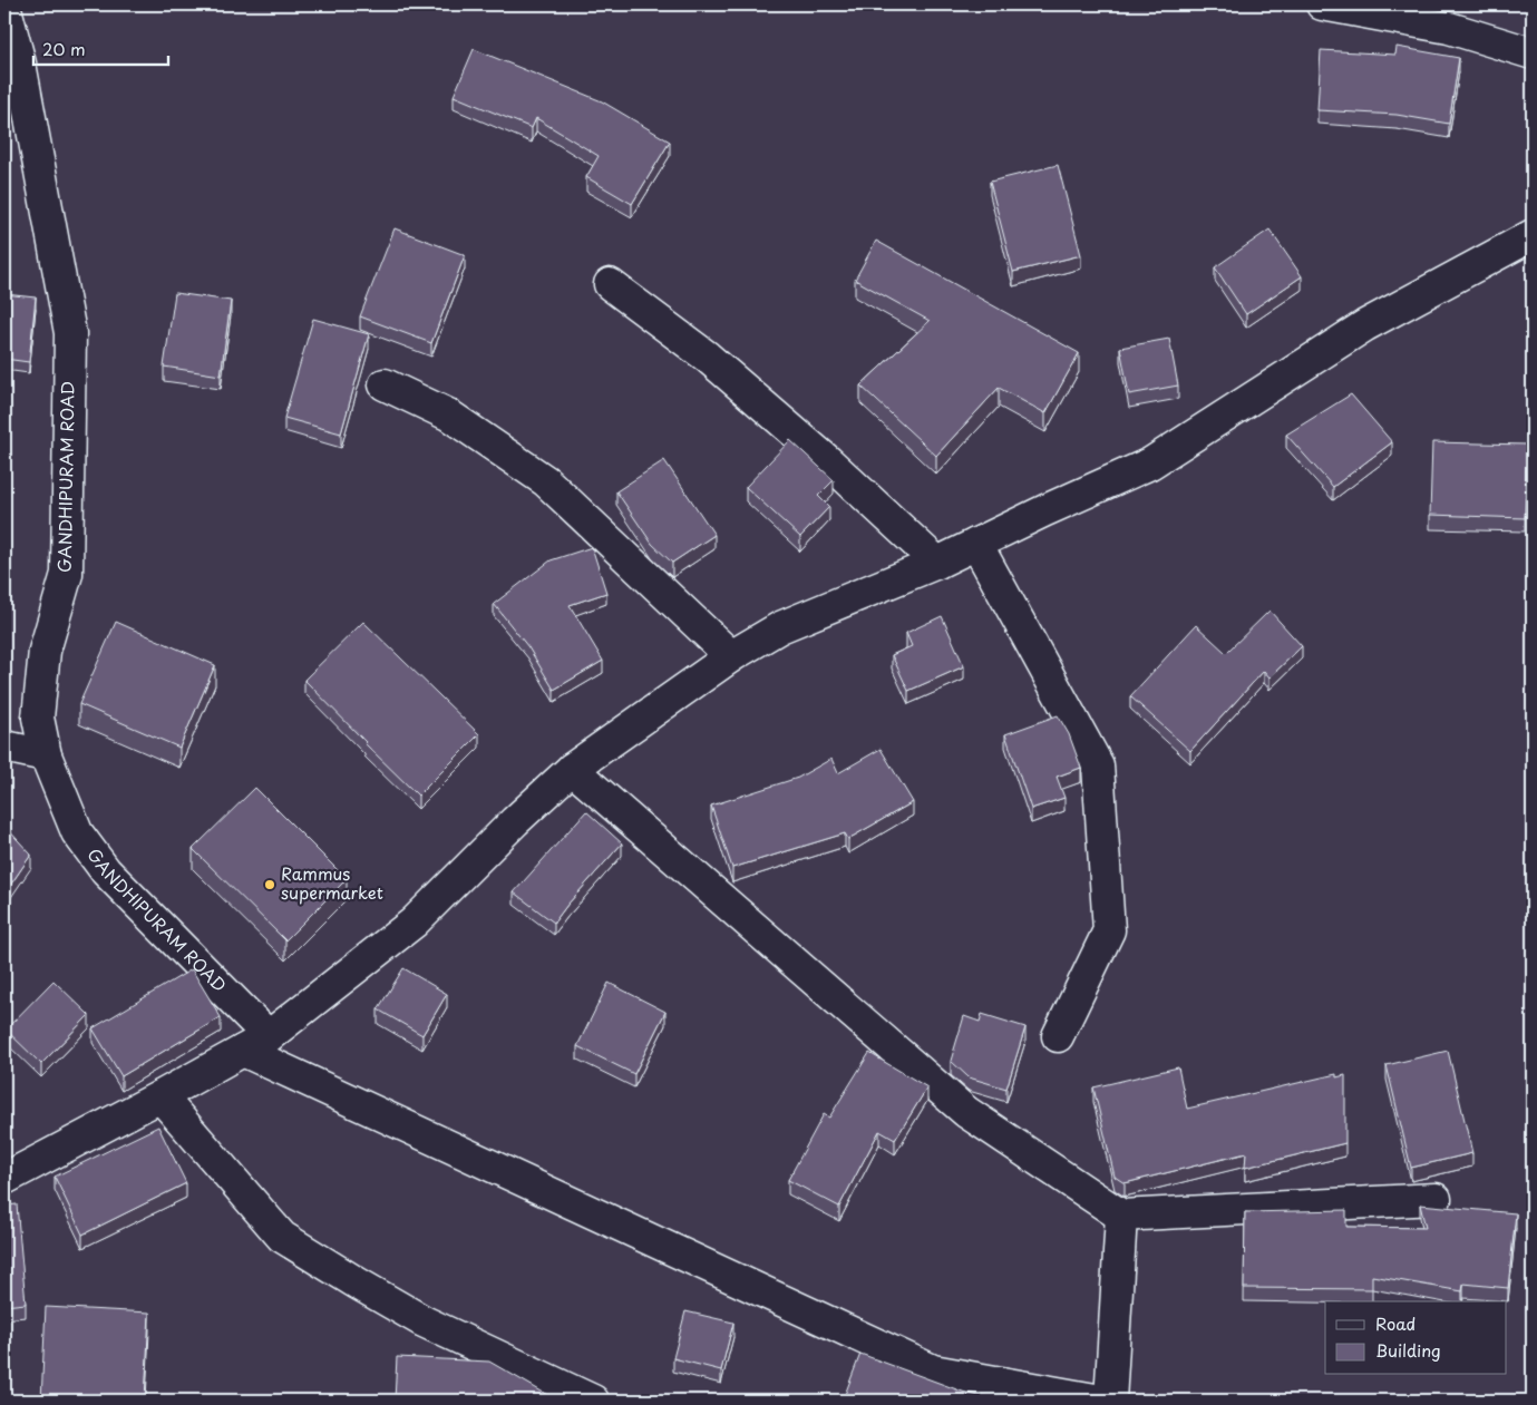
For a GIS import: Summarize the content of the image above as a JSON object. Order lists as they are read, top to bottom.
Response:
{
  "streets": {
    "street": ["GANDHIPURAM ROAD"]
  },
  "places": ["Rammus supermarket"],
  "legend": ["Road", "Building"],
  "scale_bar": "20 m"
}
